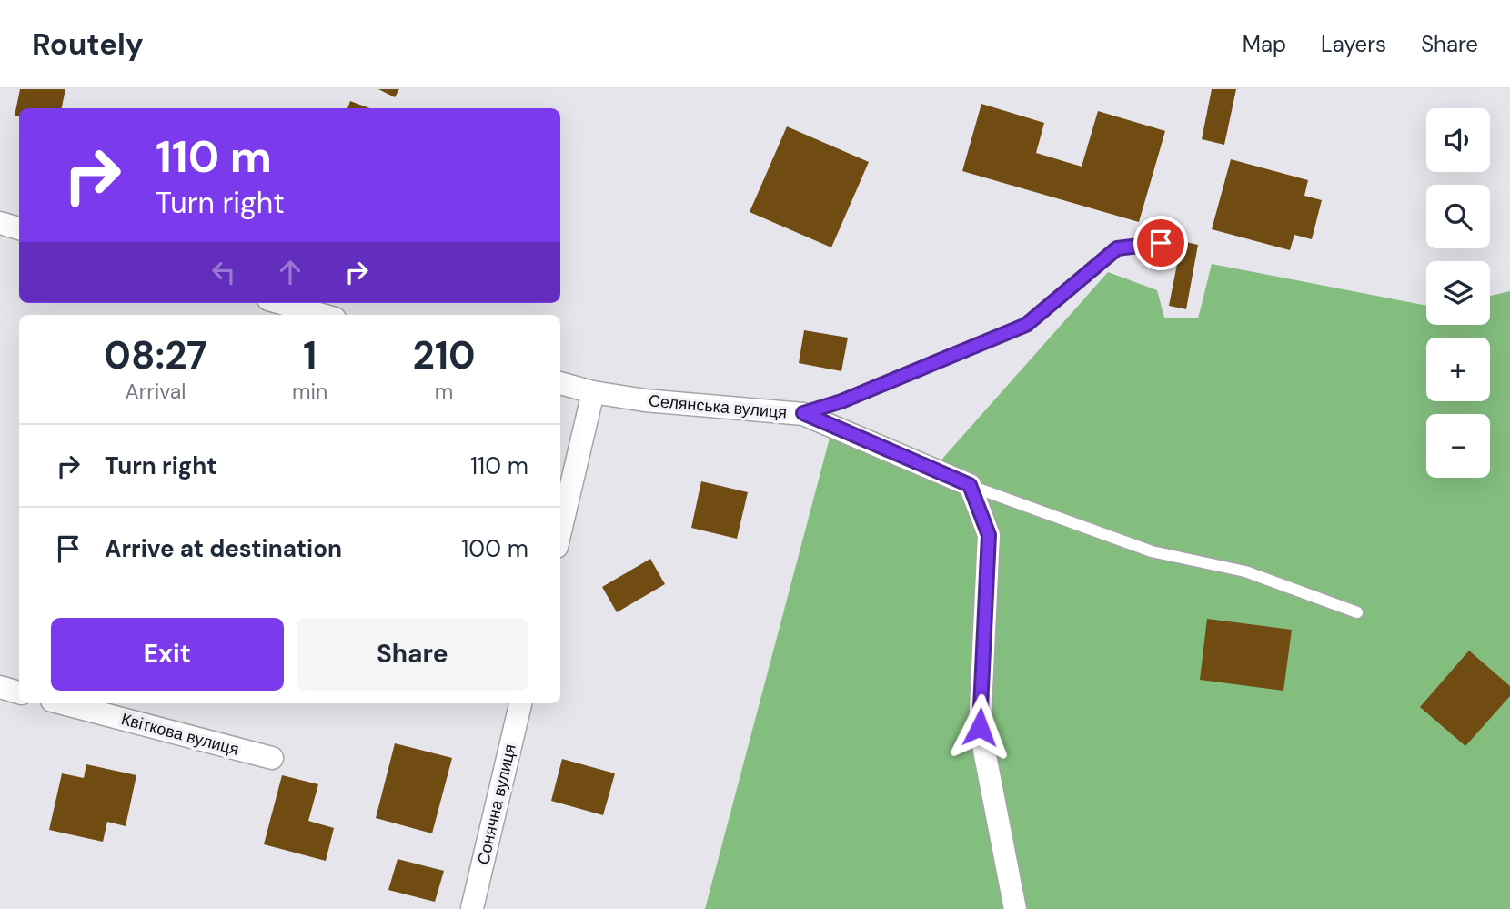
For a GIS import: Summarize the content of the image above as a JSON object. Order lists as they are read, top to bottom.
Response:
{
  "streets": {
    "street": ["Селянська вулиця", "Квіткова вулиця", "Сонячна вулиця"]
  },
  "page": {
    "header": "Routely",
    "nav": ["Map", "Layers", "Share"],
    "map_buttons": ["+", "−"],
    "turn": ["110 m", "Turn right"],
    "eta": [
      "08:27",
      "Arrival",
      "1",
      "min",
      "210",
      "m"
    ],
    "list": [
      {
        "name": "Turn right",
        "value": "110 m"
      },
      {
        "name": "Arrive at destination",
        "value": "100 m"
      }
    ],
    "buttons": ["Exit", "Share"]
  }
}
